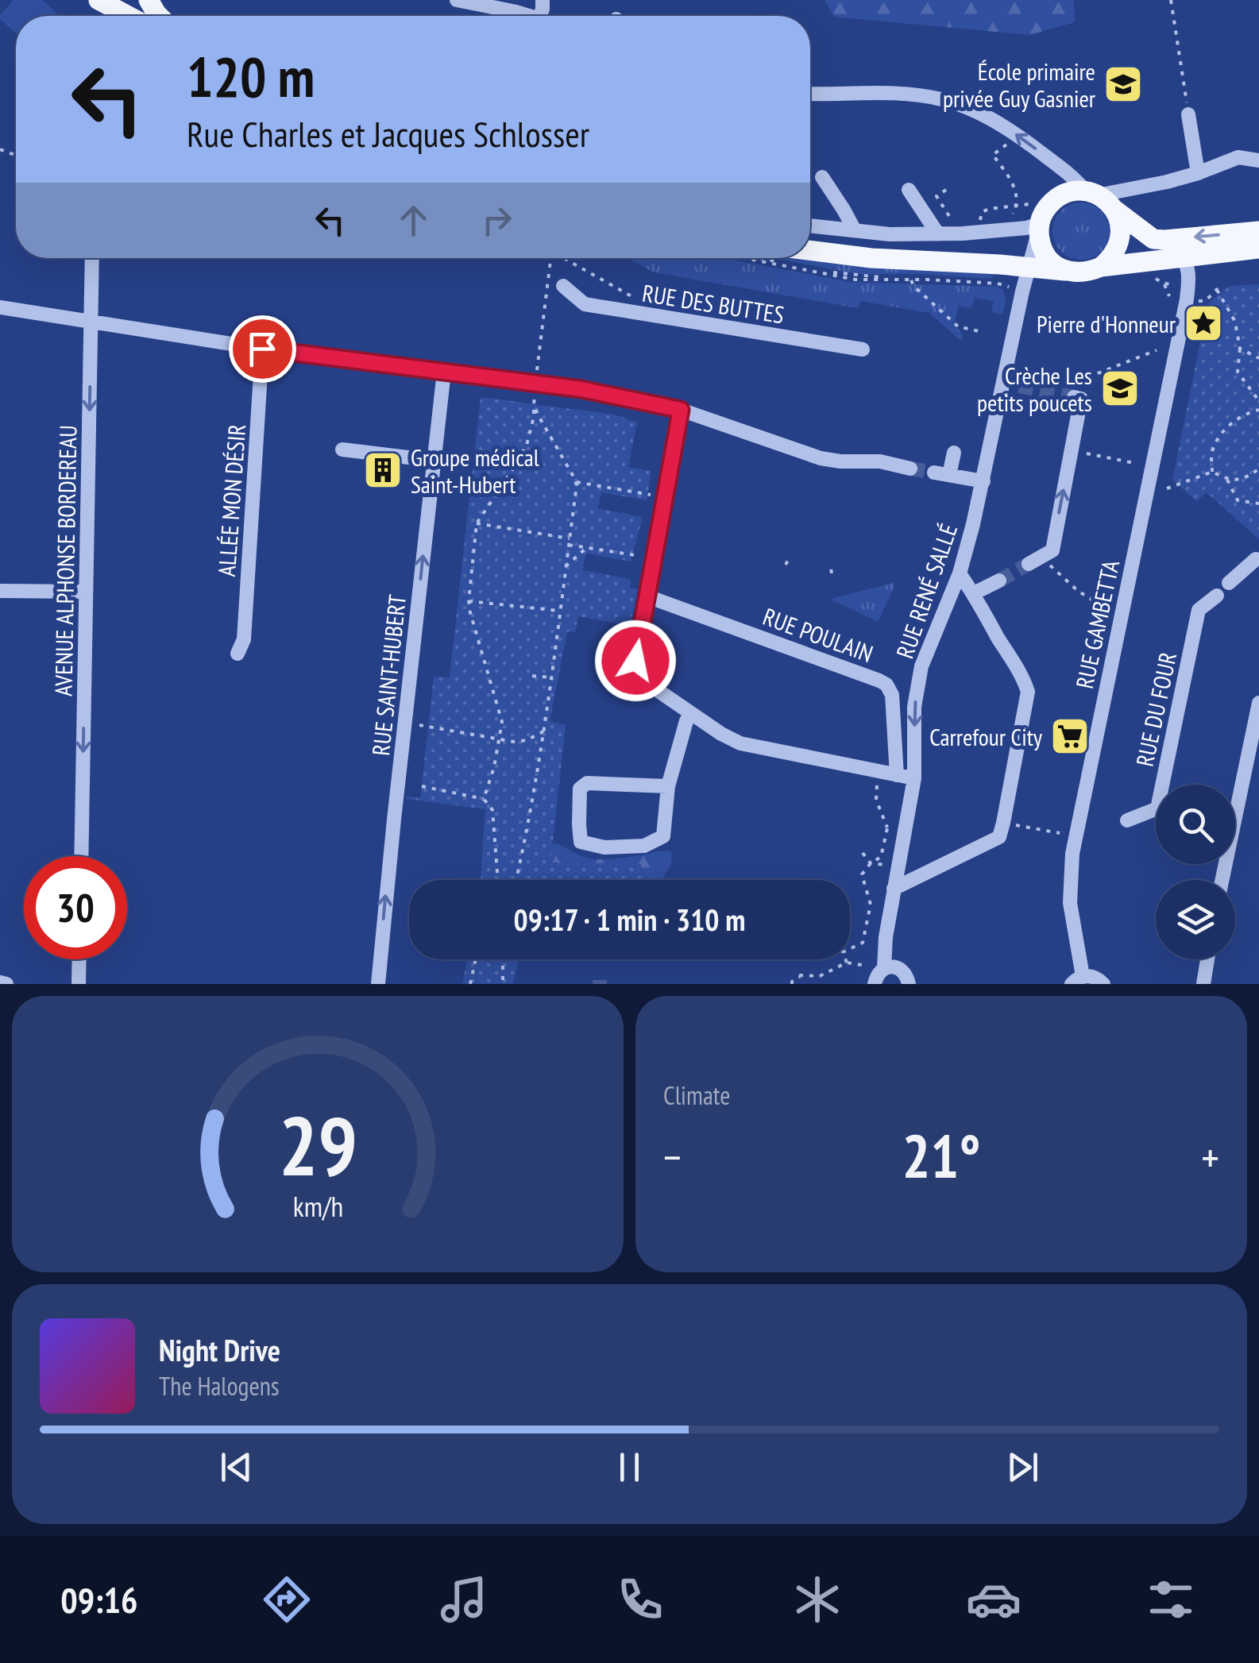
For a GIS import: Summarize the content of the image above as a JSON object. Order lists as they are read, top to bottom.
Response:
{
  "streets": {
    "street": [
      "RUE DES BUTTES",
      "ALLÉE MON DÉSIR",
      "AVENUE ALPHONSE BORDEREAU",
      "RUE RENÉ SALLÉ",
      "RUE GAMBETTA",
      "RUE POULAIN",
      "RUE SAINT-HUBERT",
      "RUE DU FOUR"
    ]
  },
  "one_way": ["AVENUE ALPHONSE BORDEREAU", "RUE SAINT-HUBERT"],
  "places": {
    "school or university": ["École primaire privée Guy Gasnier", "Crèche Les petits poucets"],
    "place": ["Pierre d'Honneur"],
    "building": ["Groupe médical Saint-Hubert"],
    "supermarket": ["Carrefour City"]
  },
  "page": {
    "turn": ["120 m", "Rue Charles et Jacques Schlosser"],
    "limit": "30",
    "trip": "09:17 · 1 min · 310 m",
    "tile": "Climate",
    "heat": ["−", "21°", "+"],
    "song": ["Night Drive", "The Halogens"],
    "tabs": "09:16",
    "gauge": ["29", "km/h"]
  }
}
